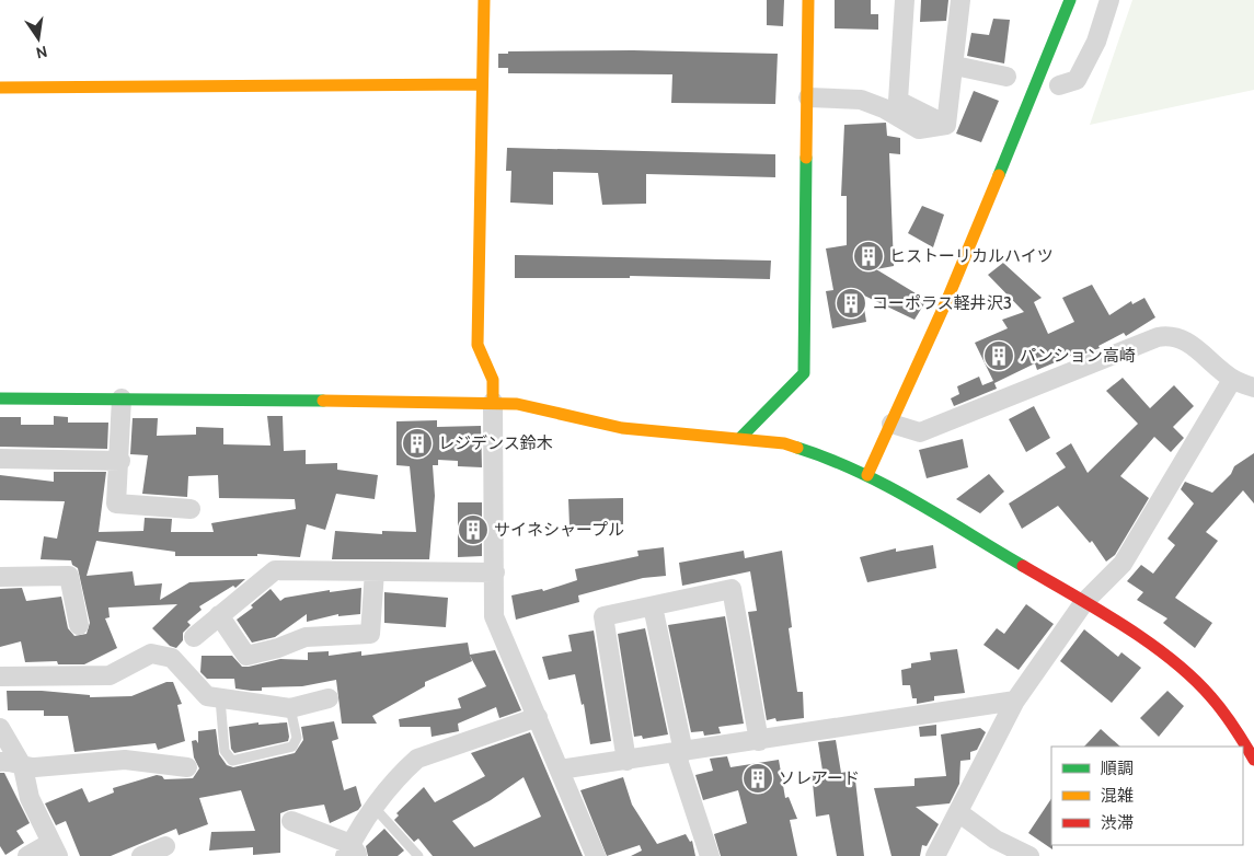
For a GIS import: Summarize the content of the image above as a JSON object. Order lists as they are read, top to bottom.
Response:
{
  "places": {
    "building": [
      "ヒストーリカルハイツ",
      "コーポラス軽井沢3",
      "パンション高崎",
      "レジデンス鈴木",
      "サイネシャープル",
      "ソレアード"
    ]
  },
  "legend": ["順調", "混雑", "渋滞"],
  "north": "bottom"
}
